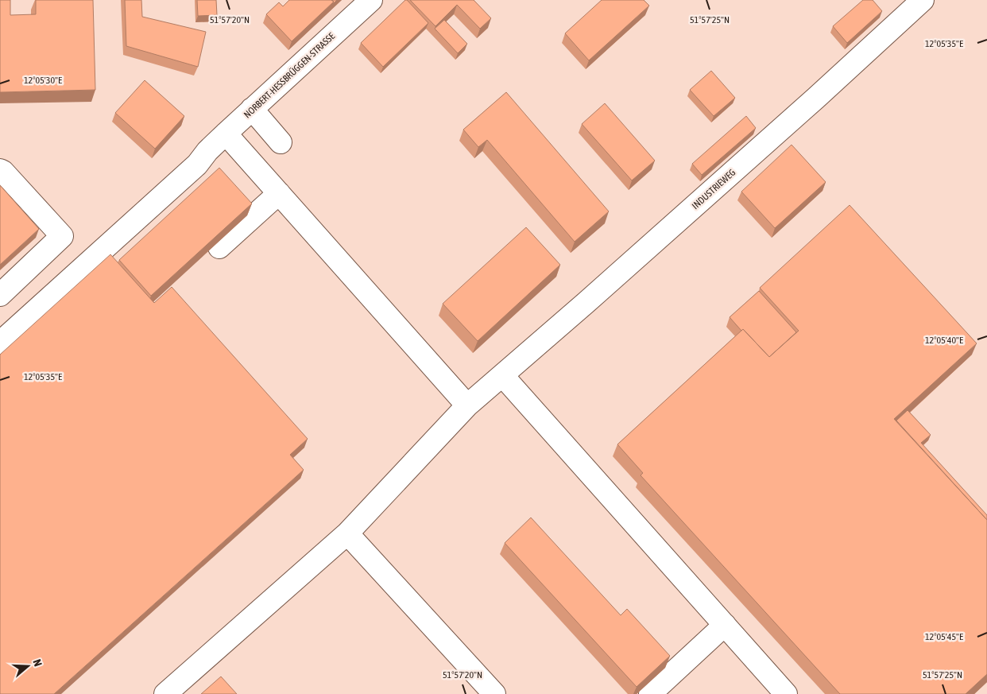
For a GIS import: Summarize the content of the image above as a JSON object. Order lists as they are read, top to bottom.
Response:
{
  "streets": {
    "street": ["NORBERT-HESSBRÜGGEN-STRASSE", "INDUSTRIEWEG"]
  },
  "north": "right",
  "coordinates": [
    "51°57'20\"N",
    "51°57'25\"N",
    "12°05'35\"E",
    "12°05'30\"E",
    "12°05'40\"E",
    "12°05'45\"E"
  ]
}
